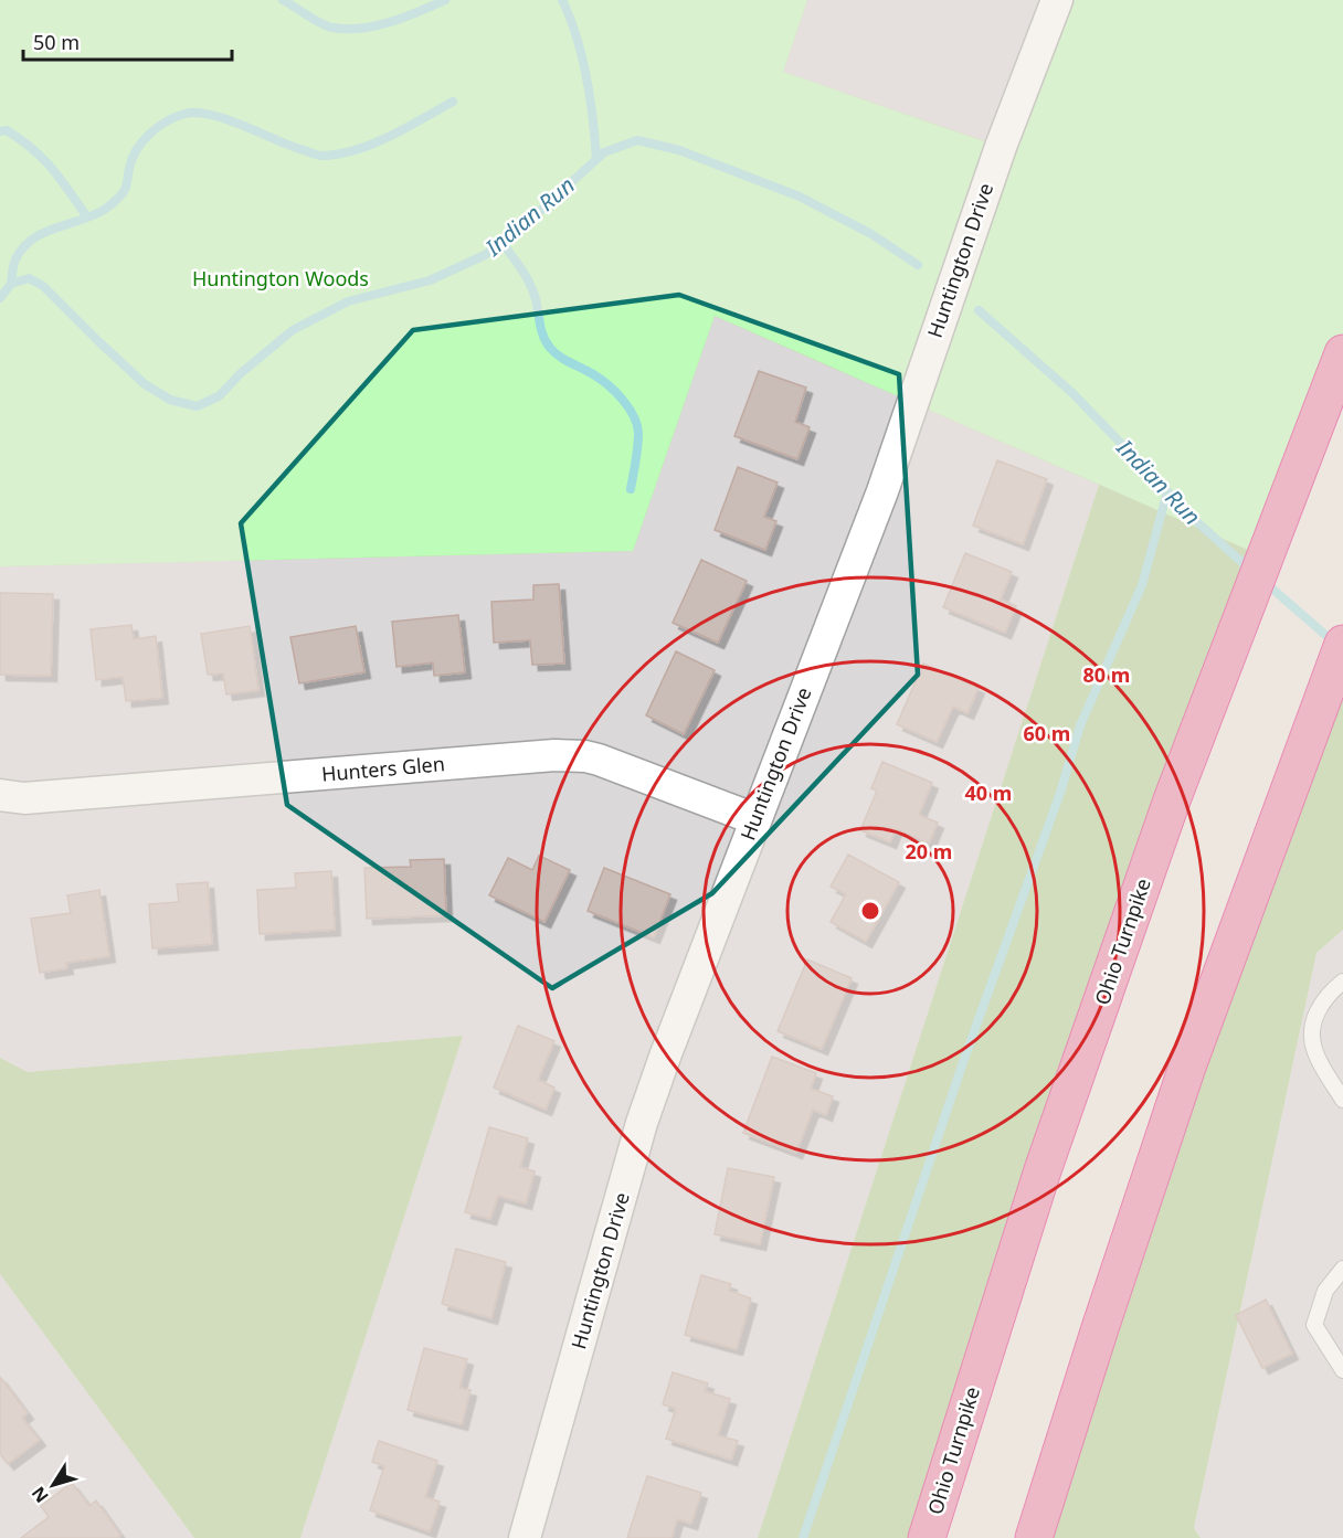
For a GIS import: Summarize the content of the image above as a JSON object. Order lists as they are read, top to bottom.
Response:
{
  "streets": {
    "highway": ["Ohio Turnpike"],
    "street": ["Huntington Drive", "Hunters Glen"]
  },
  "crossings": [
    ["Huntington Drive", "Hunters Glen"]
  ],
  "water": ["Indian Run"],
  "parks": ["Huntington Woods"],
  "scale_bar": "50 m",
  "north": "bottom left",
  "rings": [
    "80 m",
    "60 m",
    "40 m",
    "20 m"
  ]
}
